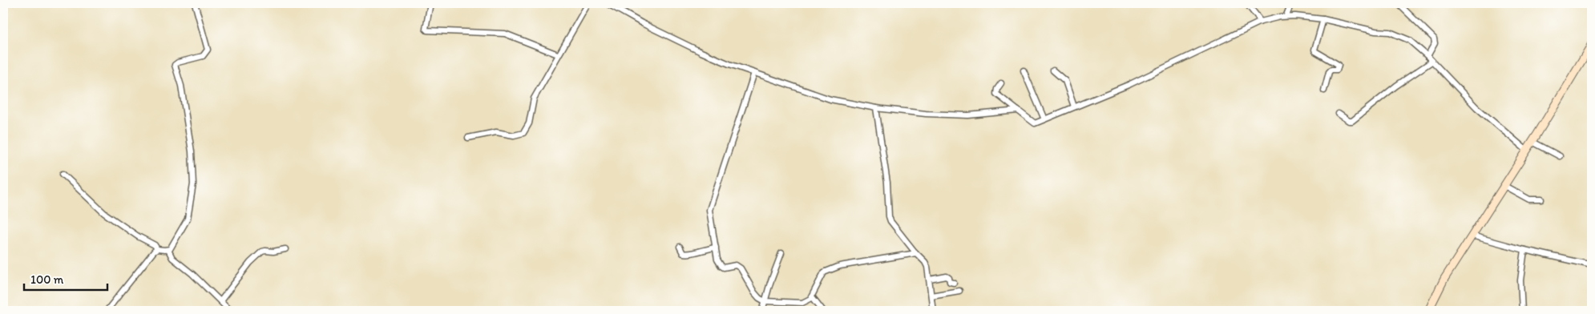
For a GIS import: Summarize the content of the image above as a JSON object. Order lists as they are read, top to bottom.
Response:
{
  "scale_bar": "100 m"
}
